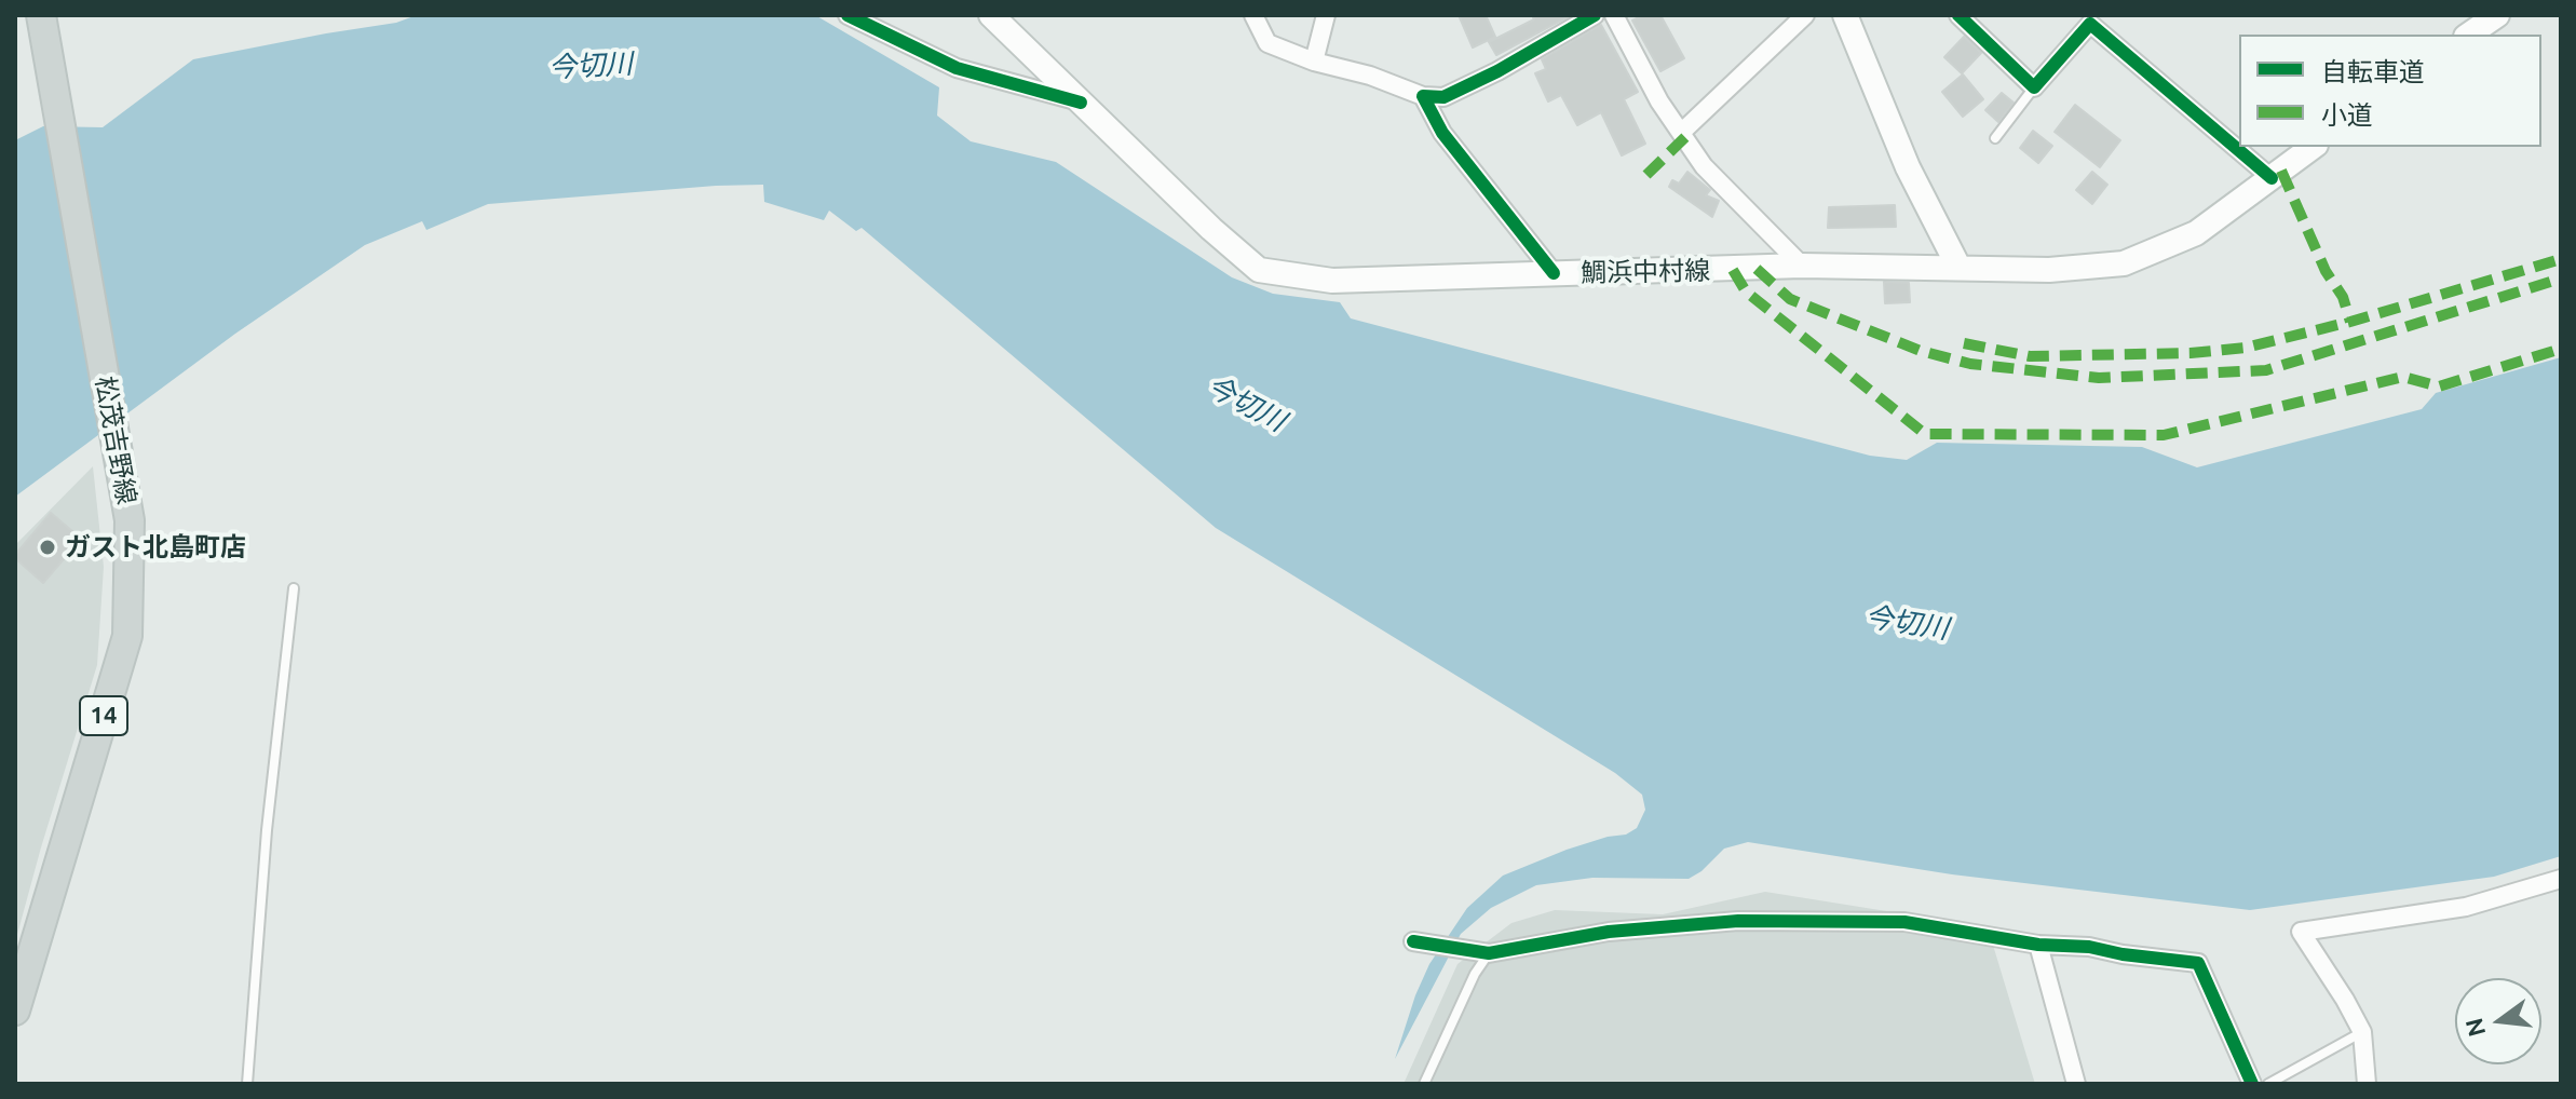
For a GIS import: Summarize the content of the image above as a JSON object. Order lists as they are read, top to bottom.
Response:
{
  "streets": {
    "main road": ["鯛浜中村線", "松茂吉野線", "14"]
  },
  "water": ["今切川"],
  "places": ["ガスト北島町店"],
  "legend": ["自転車道", "小道"],
  "north": "left"
}
